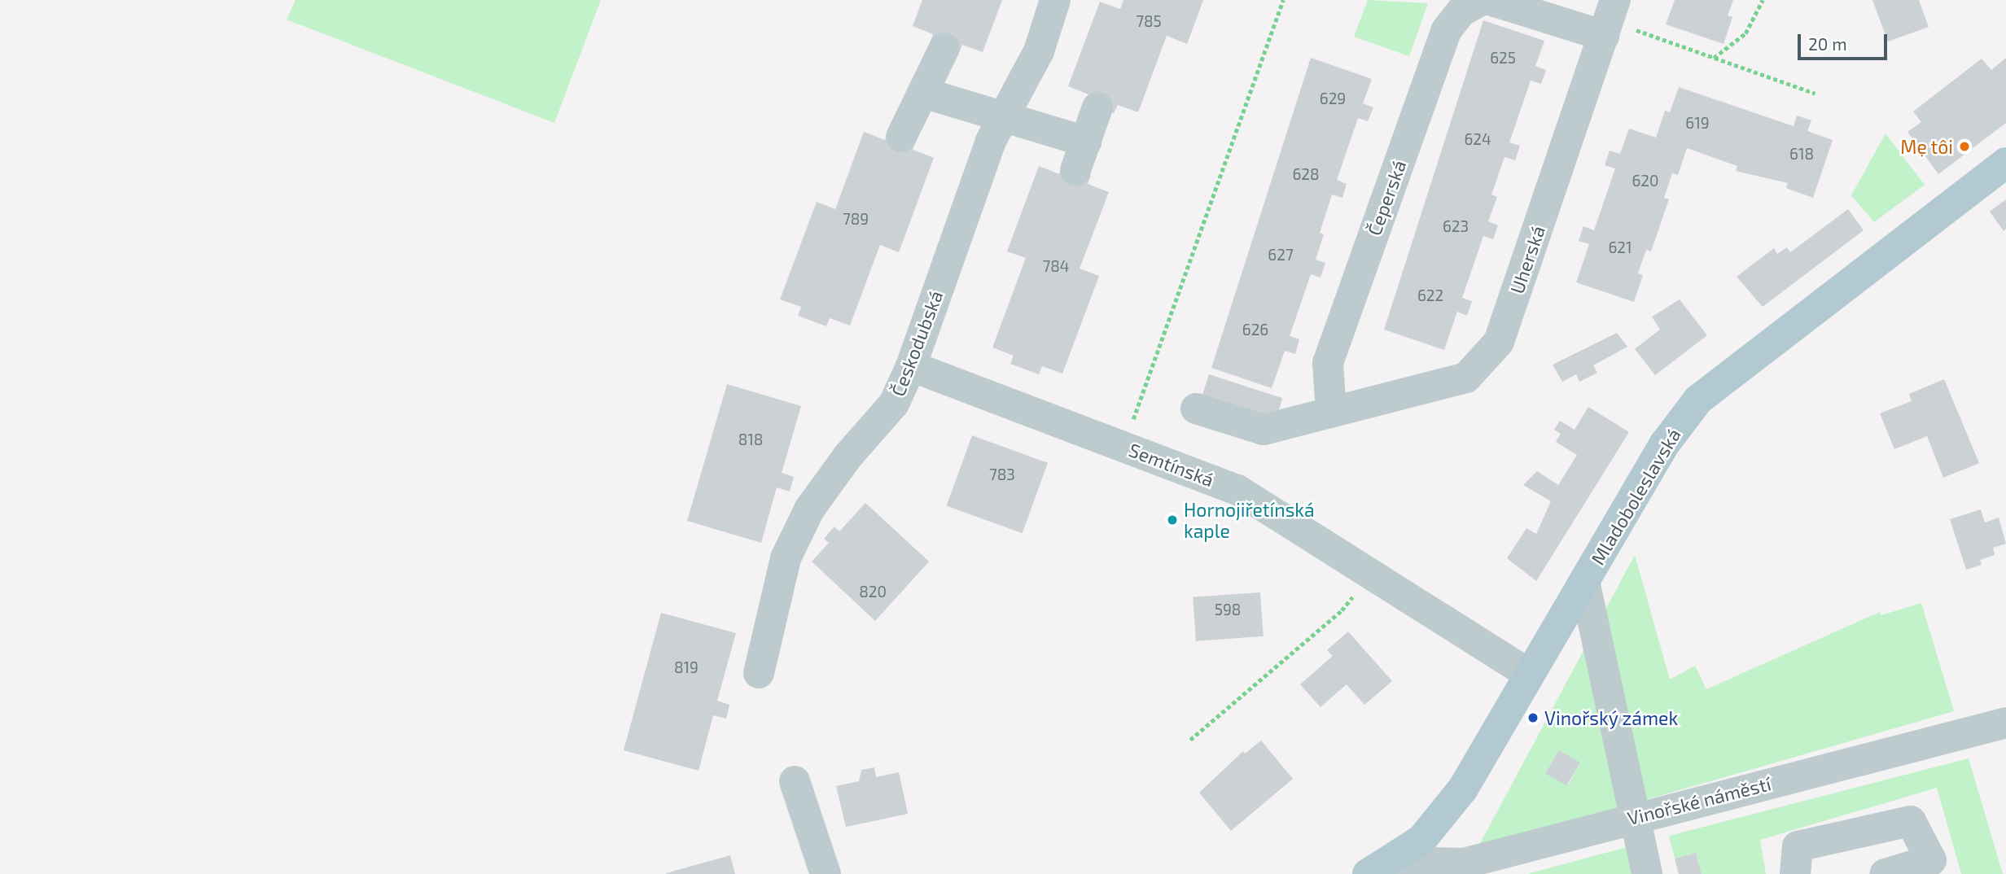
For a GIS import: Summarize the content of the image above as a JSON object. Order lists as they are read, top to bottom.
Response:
{
  "streets": {
    "main road": ["Mladoboleslavská"],
    "street": [
      "Čeperská",
      "Uherská",
      "Českodubská",
      "Semtínská",
      "Vinořské náměstí"
    ]
  },
  "crossings": [
    ["Čeperská", "Uherská"],
    ["Českodubská", "Semtínská"],
    ["Semtínská", "Mladoboleslavská"],
    ["Mladoboleslavská", "Vinořské náměstí"]
  ],
  "places": ["Mẹ tôi", "Hornojiřetínská kaple", "Vinořský zámek"],
  "house_numbers": [
    "785",
    "625",
    "629",
    "619",
    "624",
    "618",
    "628",
    "620",
    "789",
    "623",
    "621",
    "627",
    "784",
    "622",
    "626",
    "818",
    "783",
    "820",
    "598",
    "819"
  ],
  "scale_bar": "20 m"
}
